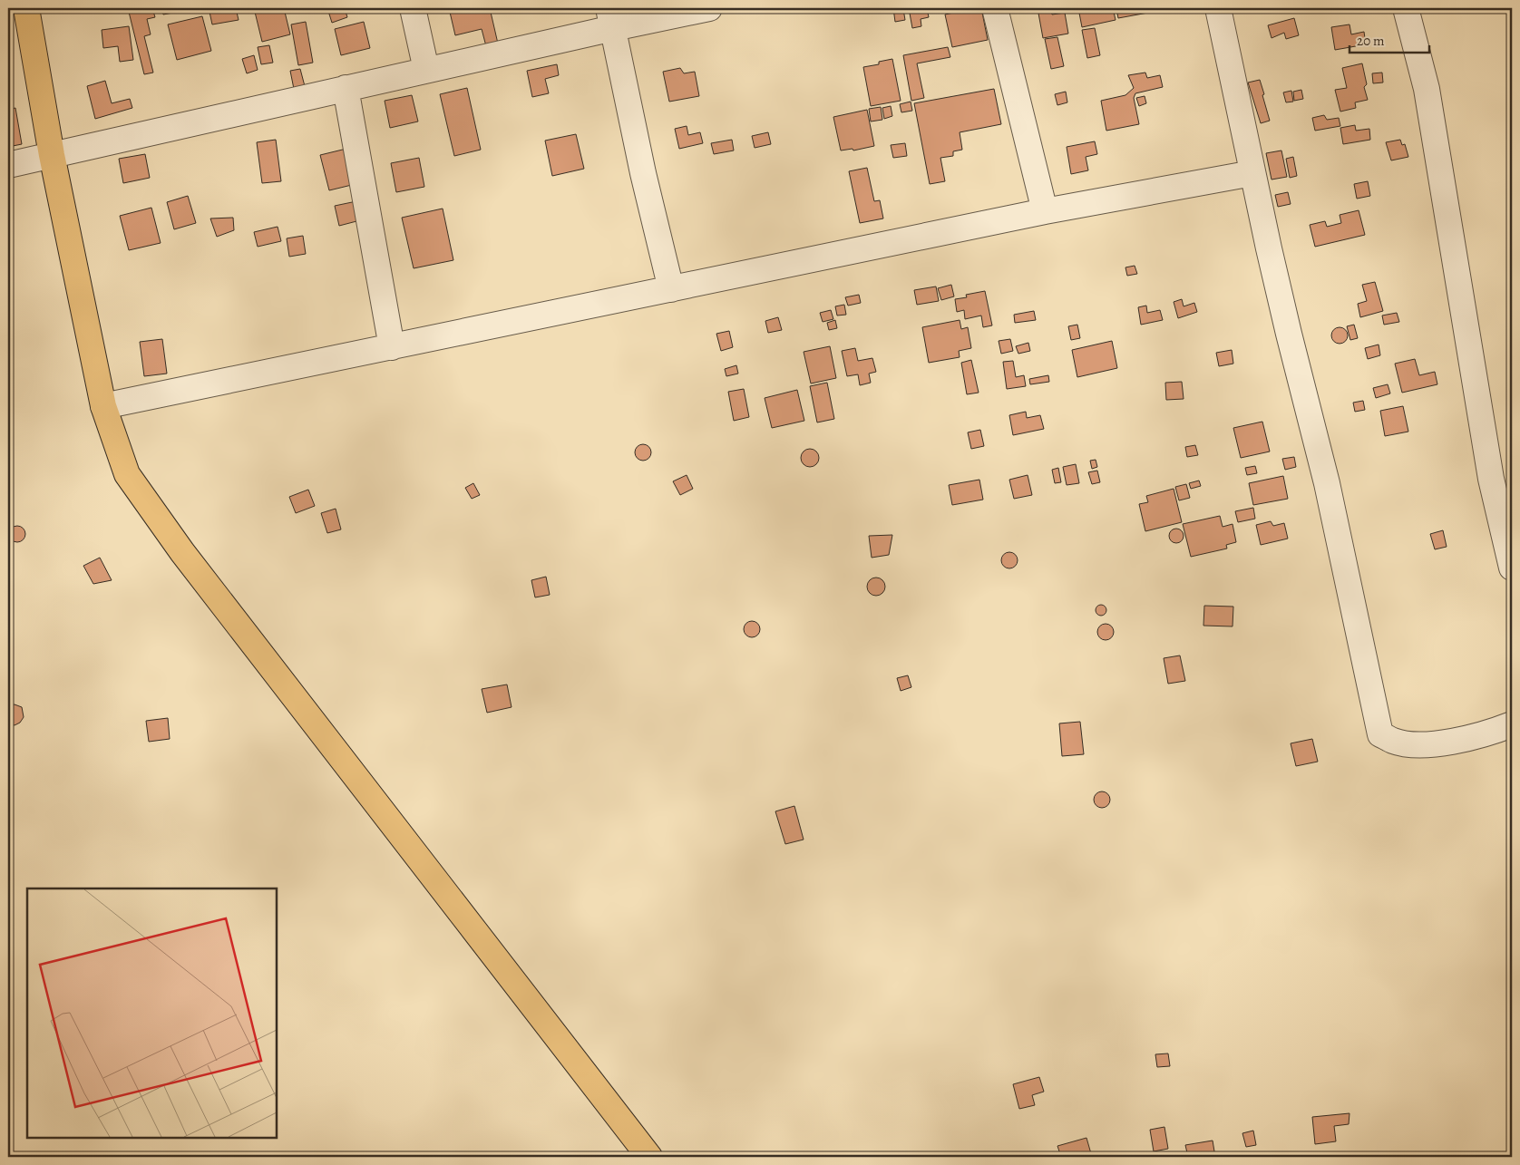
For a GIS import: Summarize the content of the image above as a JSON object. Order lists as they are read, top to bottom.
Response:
{
  "scale_bar": "20 m"
}
